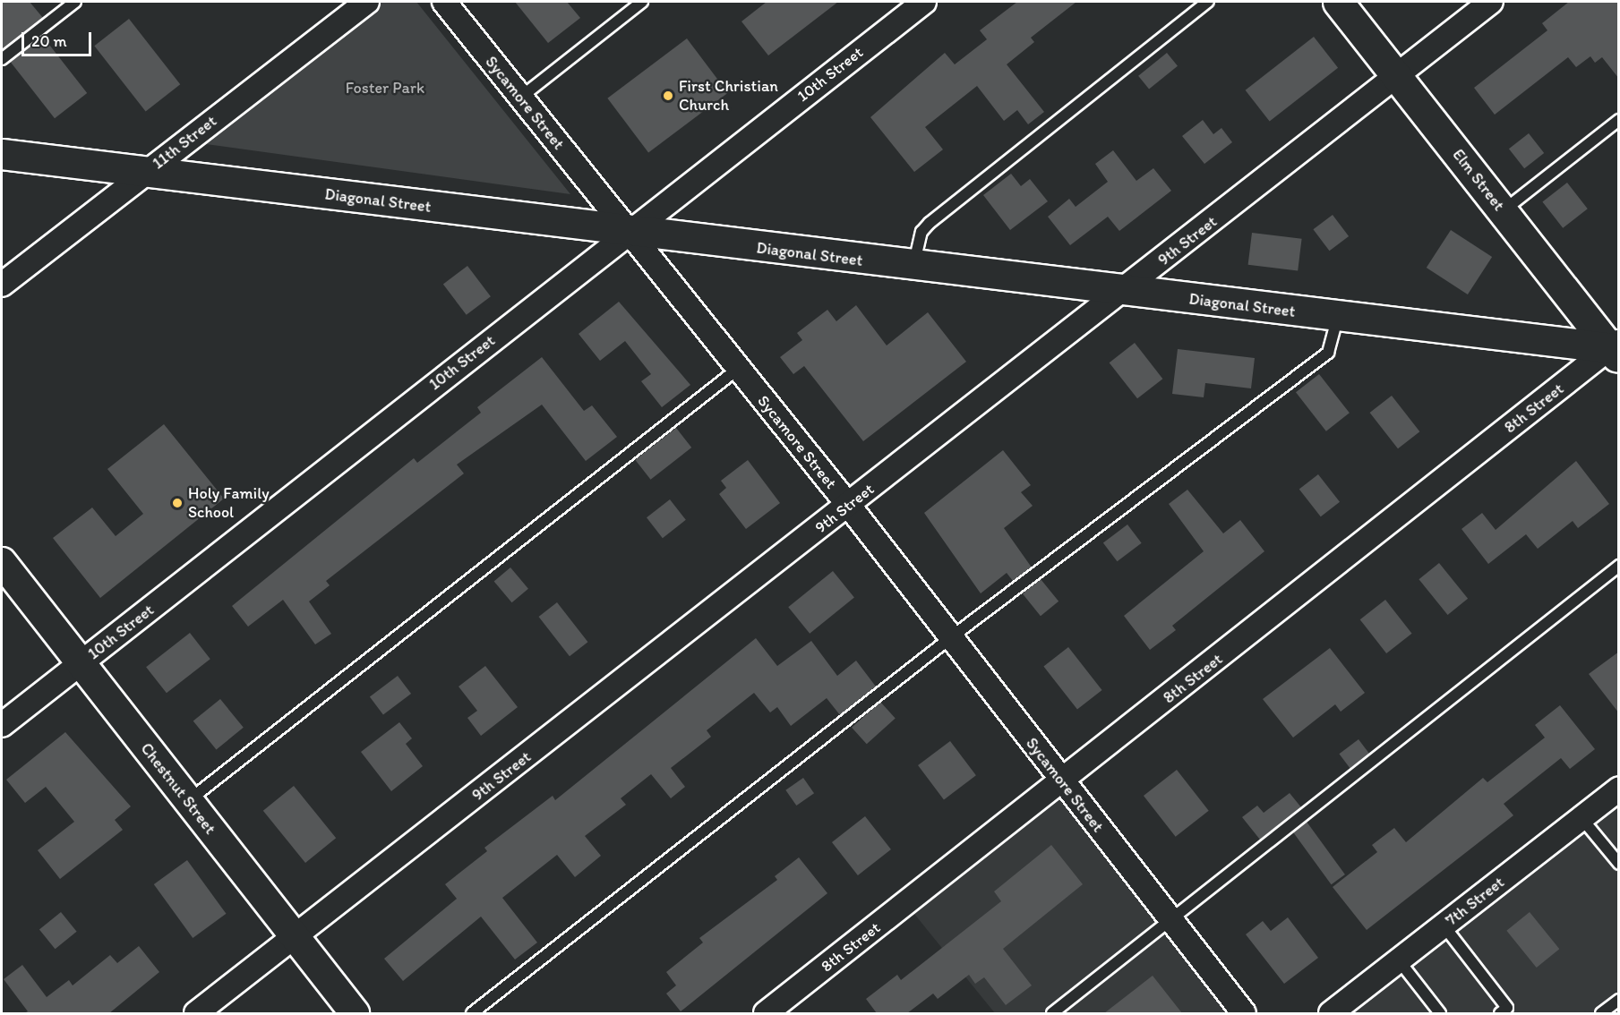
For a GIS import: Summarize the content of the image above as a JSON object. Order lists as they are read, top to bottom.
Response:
{
  "streets": {
    "main road": ["Elm Street", "Diagonal Street"],
    "street": [
      "10th Street",
      "Sycamore Street",
      "11th Street",
      "9th Street",
      "8th Street",
      "Chestnut Street",
      "7th Street"
    ]
  },
  "crossings": [
    ["10th Street", "Sycamore Street"],
    ["10th Street", "Diagonal Street"],
    ["10th Street", "Chestnut Street"],
    ["Sycamore Street", "Diagonal Street"],
    ["Sycamore Street", "9th Street"],
    ["Sycamore Street", "8th Street"],
    ["11th Street", "Diagonal Street"],
    ["Elm Street", "Diagonal Street"],
    ["Elm Street", "9th Street"],
    ["Elm Street", "8th Street"],
    ["Diagonal Street", "9th Street"],
    ["Diagonal Street", "8th Street"],
    ["9th Street", "Chestnut Street"]
  ],
  "parks": ["Foster Park"],
  "places": ["First Christian Church", "Holy Family School"],
  "scale_bar": "20 m"
}
